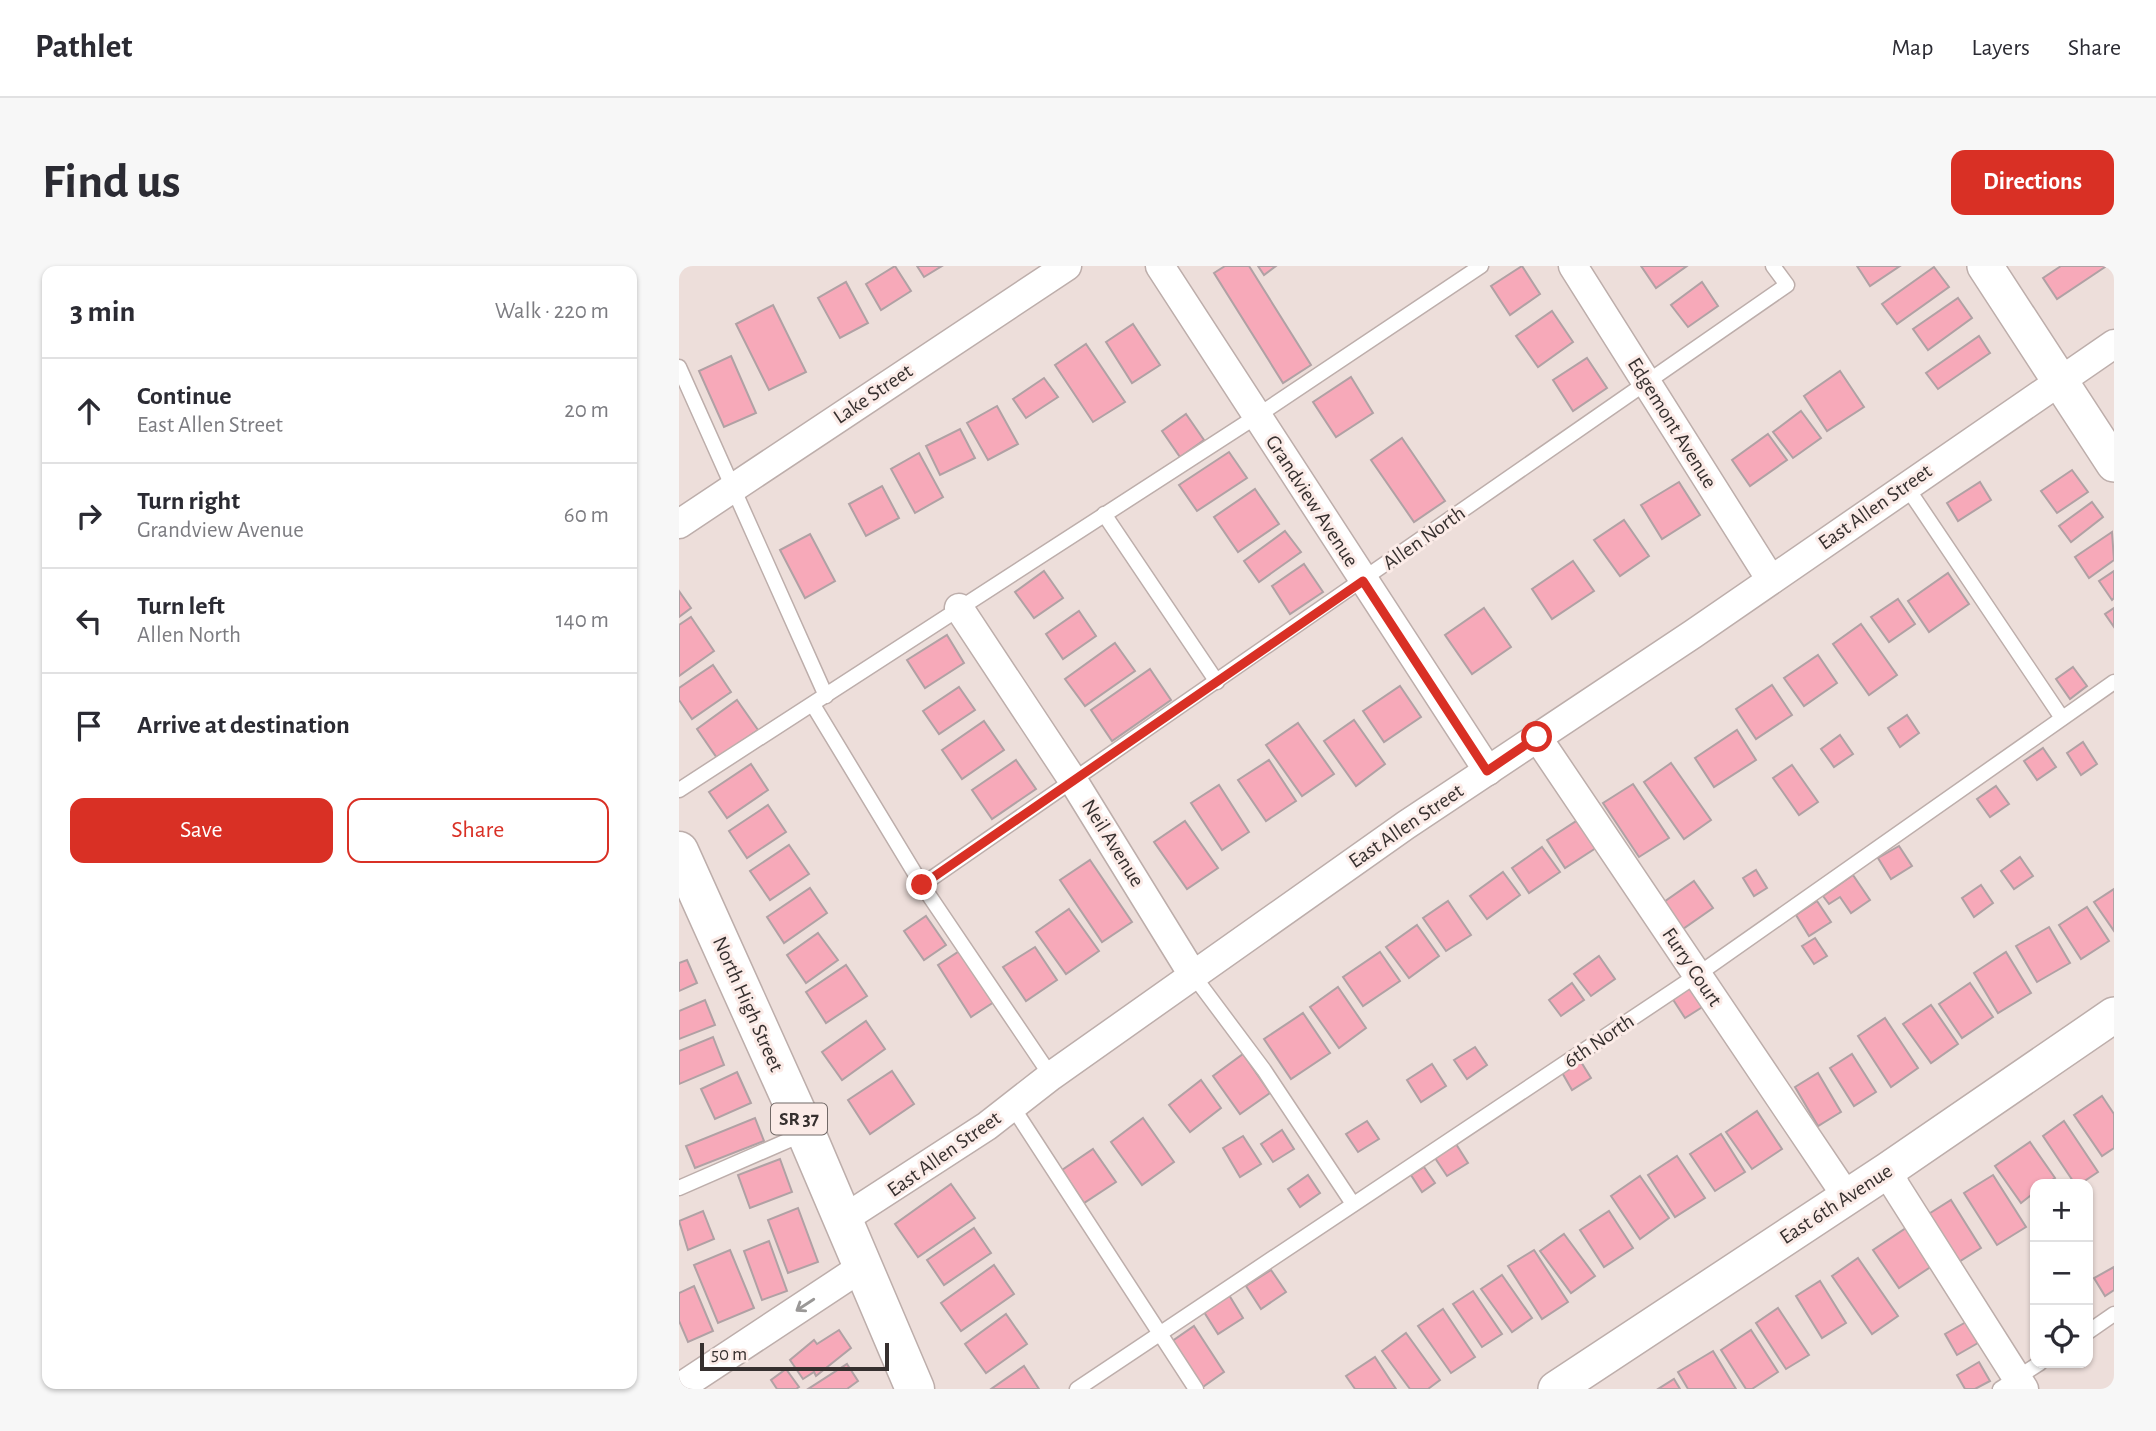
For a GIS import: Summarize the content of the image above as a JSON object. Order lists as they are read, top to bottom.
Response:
{
  "streets": {
    "highway": ["North High Street", "SR 37"],
    "street": [
      "Lake Street",
      "Edgemont Avenue",
      "Grandview Avenue",
      "East Allen Street",
      "Neil Avenue",
      "Furry Court",
      "East 6th Avenue"
    ],
    "lane": ["Allen North", "6th North"]
  },
  "crossings": [
    ["Edgemont Avenue", "East Allen Street"],
    ["Edgemont Avenue", "Allen North"],
    ["Grandview Avenue", "East Allen Street"],
    ["Grandview Avenue", "Allen North"],
    ["East Allen Street", "Neil Avenue"],
    ["East Allen Street", "Furry Court"],
    ["East Allen Street", "North High Street"],
    ["Allen North", "Neil Avenue"],
    ["Furry Court", "6th North"],
    ["Furry Court", "East 6th Avenue"]
  ],
  "scale_bar": "50 m",
  "page": {
    "header": "Pathlet",
    "nav": ["Map", "Layers", "Share"],
    "buttons": [
      "Directions",
      ["Save", "Share"]
    ],
    "title": "Find us",
    "heading": ["3 min", "Walk · 220 m"],
    "list": [
      ["Continue", "East Allen Street", "20 m"],
      ["Turn right", "Grandview Avenue", "60 m"],
      ["Turn left", "Allen North", "140 m"],
      "Arrive at destination"
    ],
    "map_buttons": ["+", "−"],
    "scale": "50 m"
  }
}
